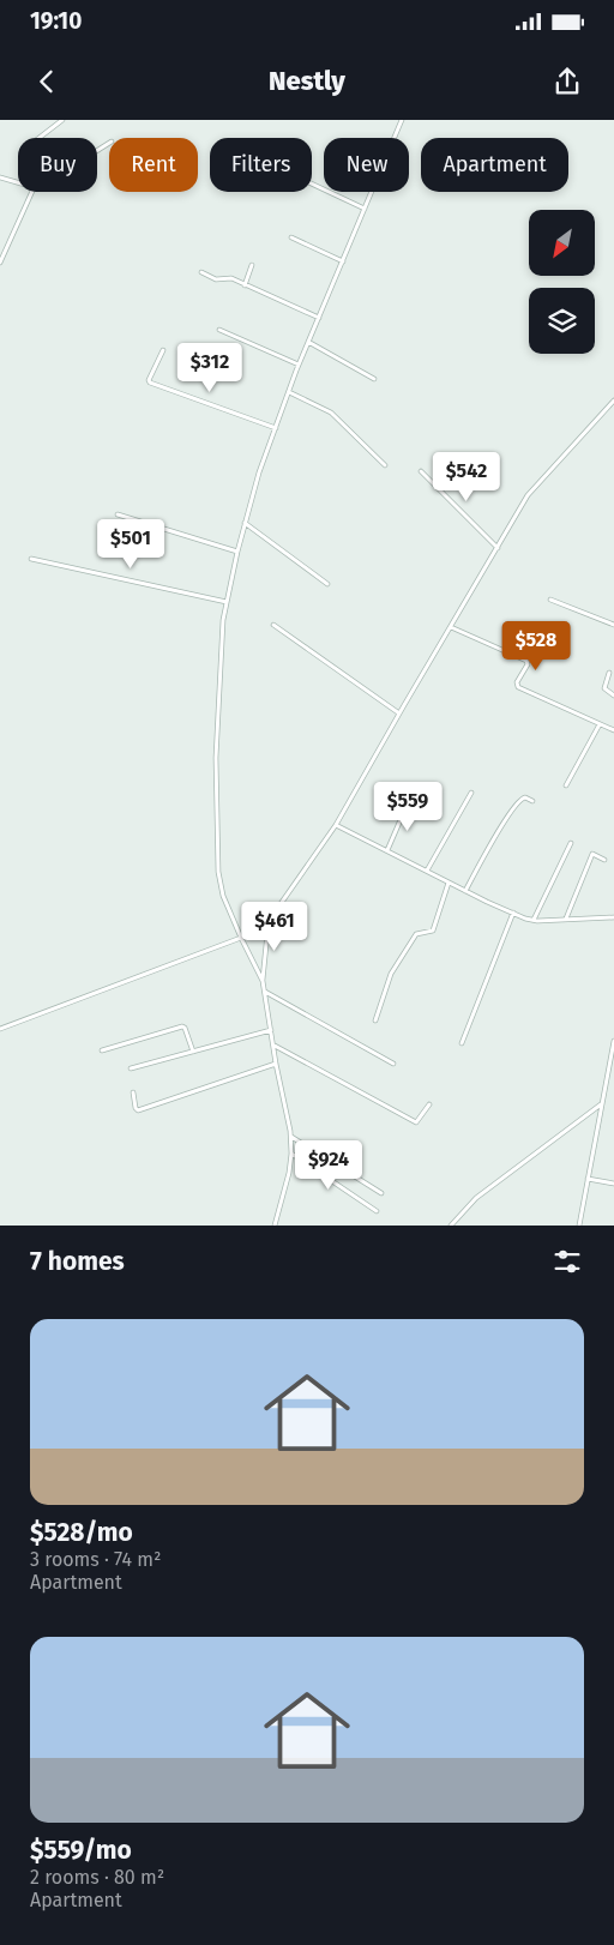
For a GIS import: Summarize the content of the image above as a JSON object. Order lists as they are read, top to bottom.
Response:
{
  "north": "bottom left",
  "page": {
    "status": "19:10",
    "header": "Nestly",
    "chip": [
      "Buy",
      "Rent",
      "Filters",
      "New",
      "Apartment"
    ],
    "price": [
      "$312",
      "$542",
      "$501",
      "$528",
      "$559",
      "$461",
      "$924"
    ],
    "heading": "7 homes",
    "list": [
      {
        "name": "$528/mo",
        "note": "3 rooms · 74 m² · Apartment"
      },
      {
        "name": "$559/mo",
        "note": "2 rooms · 80 m² · Apartment"
      }
    ]
  }
}
